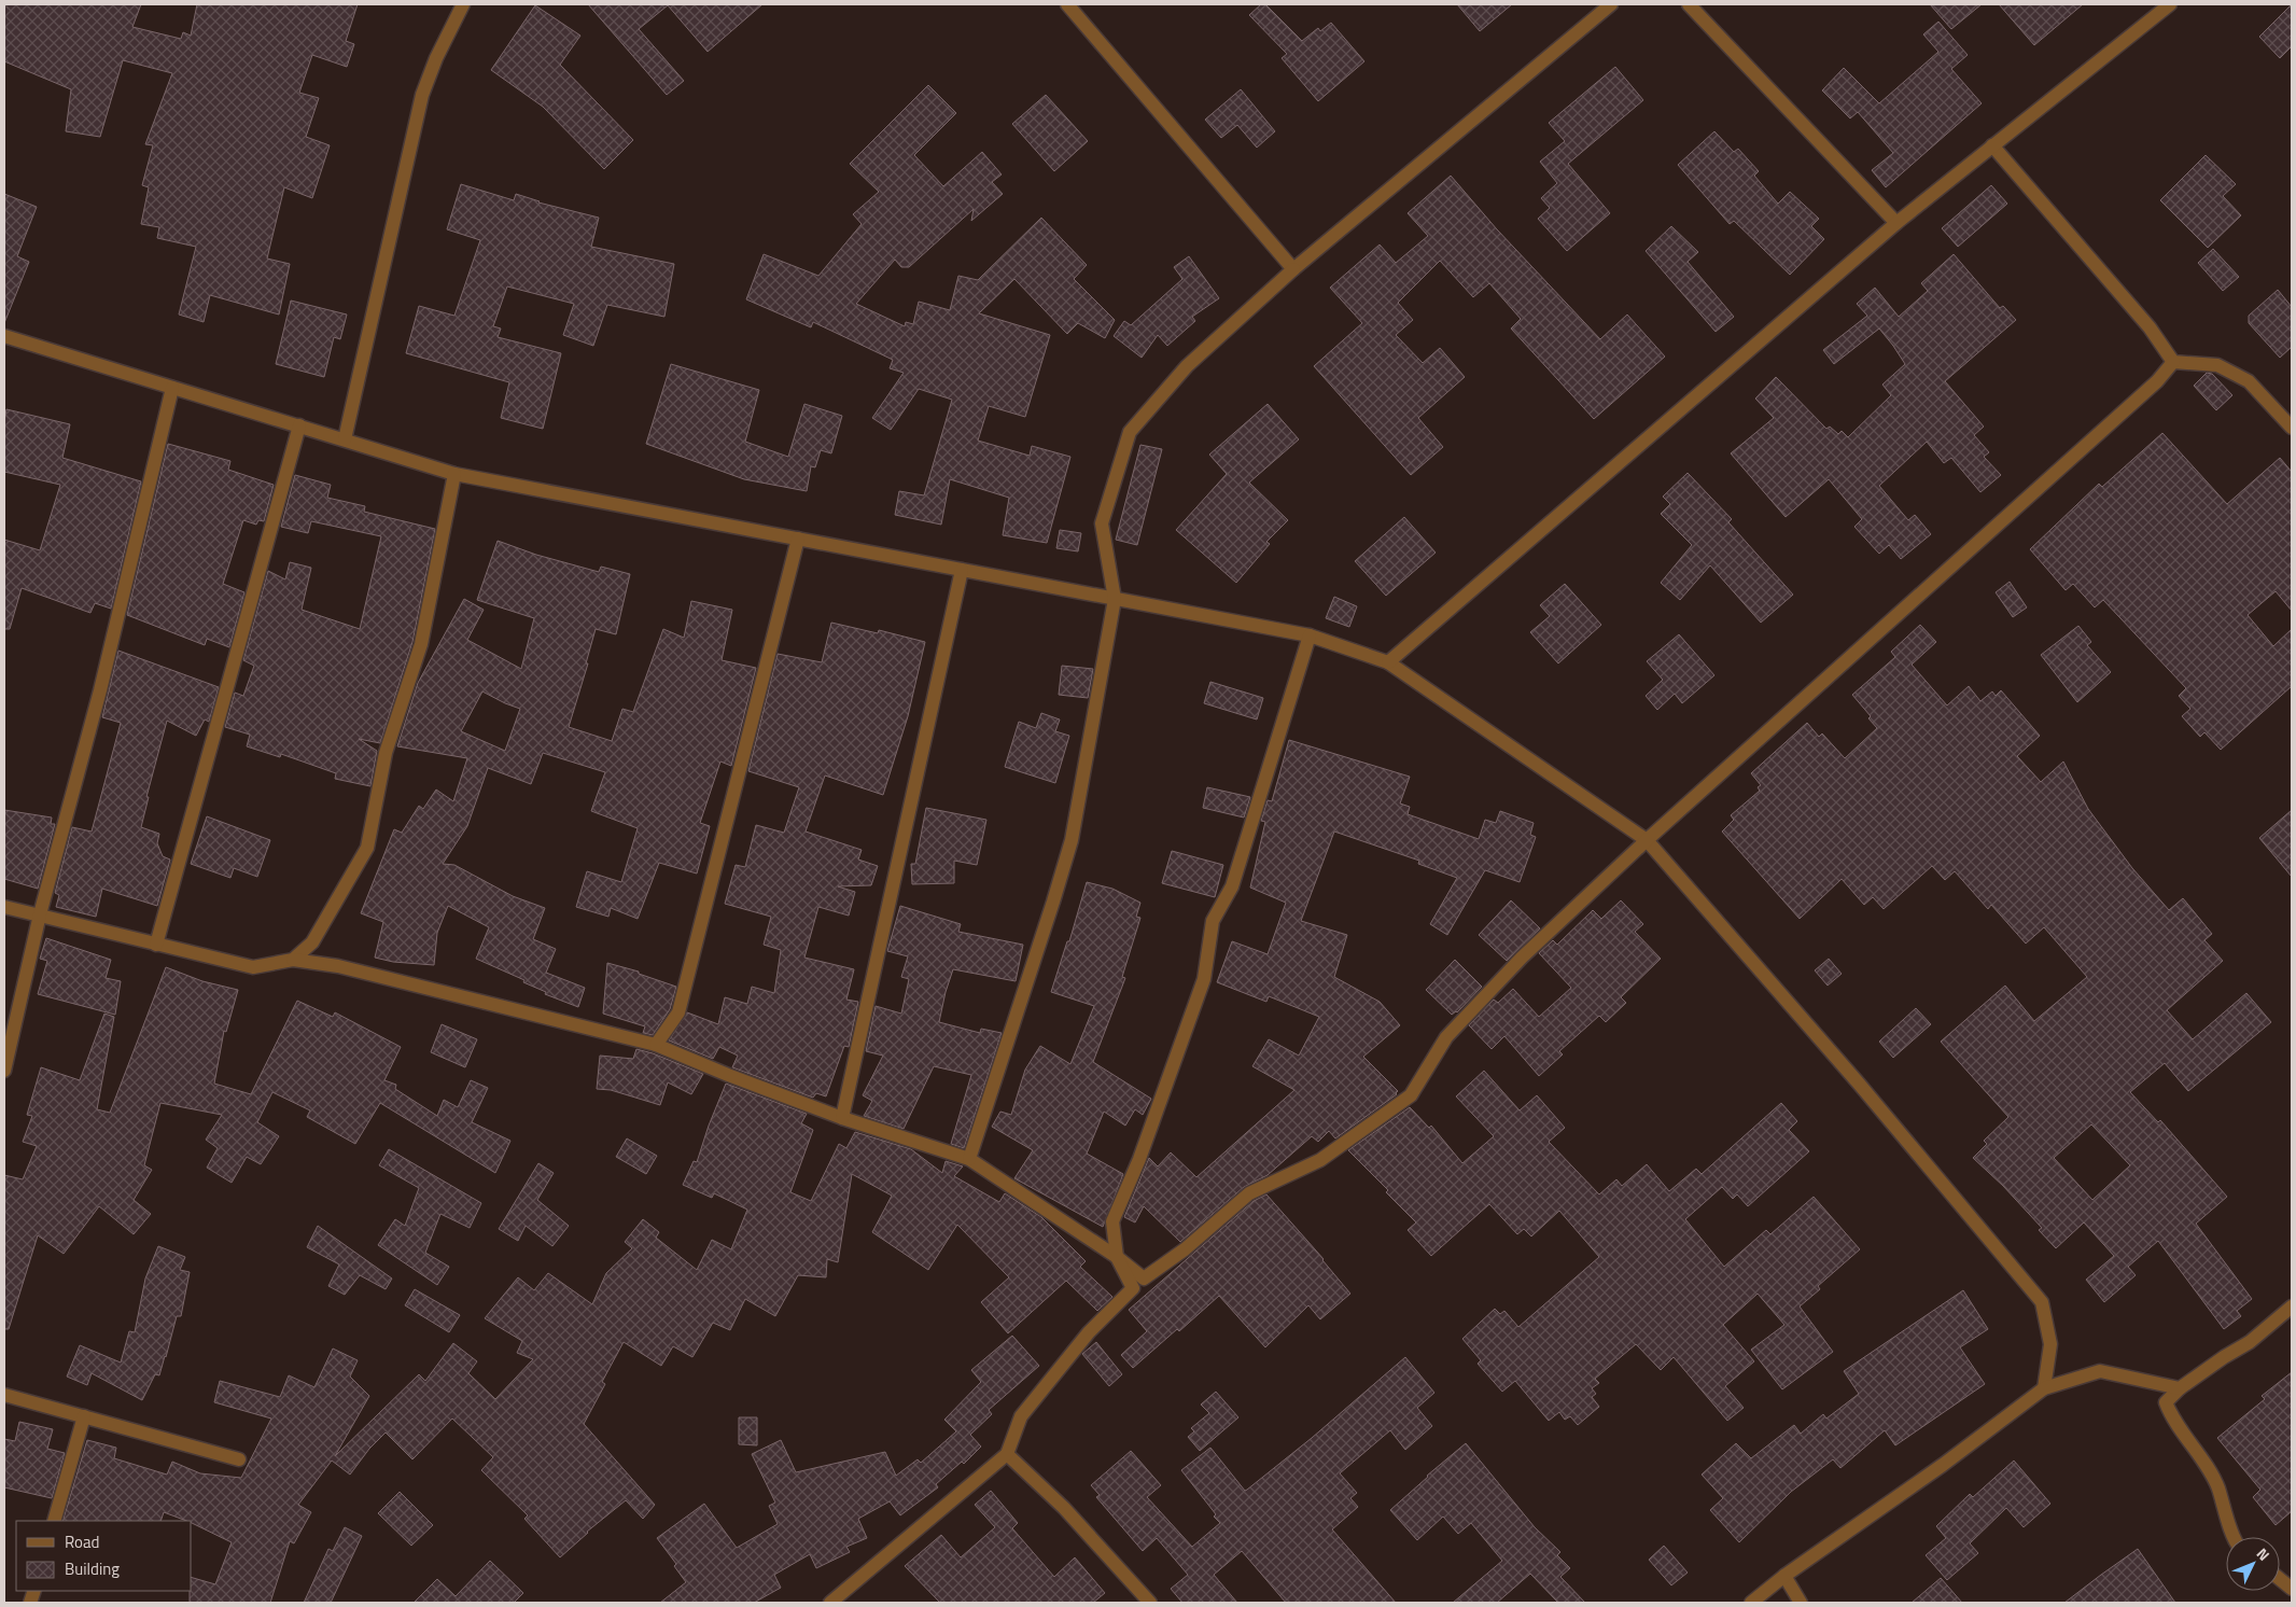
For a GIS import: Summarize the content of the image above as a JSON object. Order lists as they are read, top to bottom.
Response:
{
  "legend": ["Road", "Building"],
  "north": "top right"
}
